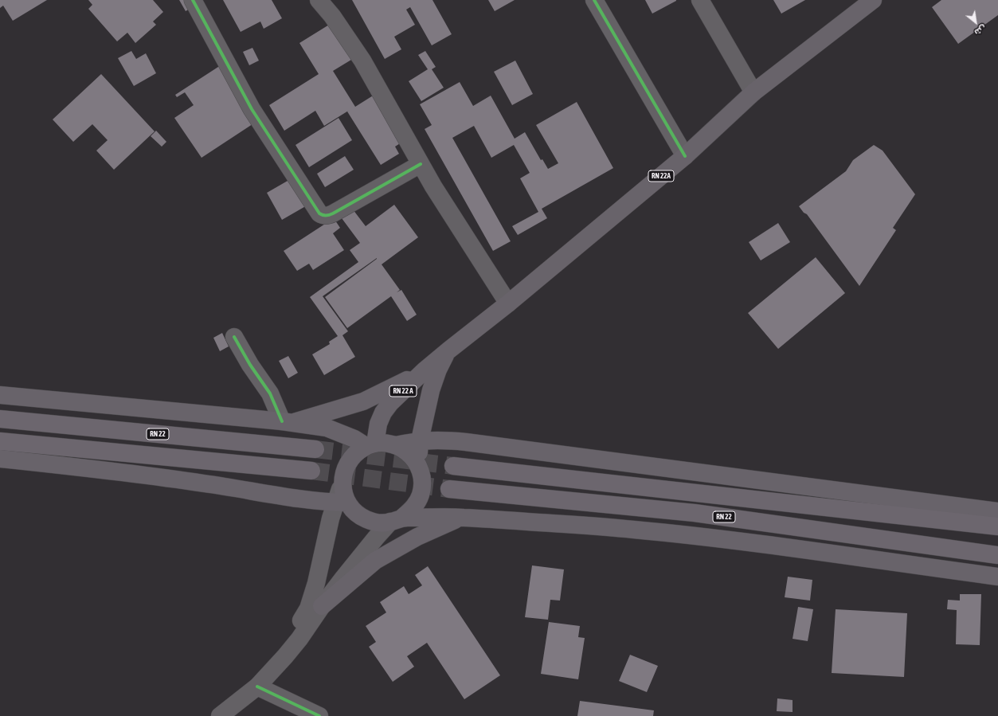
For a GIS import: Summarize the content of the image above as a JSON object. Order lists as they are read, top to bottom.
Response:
{
  "streets": {
    "highway": ["RN 22"],
    "main road": ["RN 22A", "RN 22 A"]
  },
  "crossings": [
    ["RN 22A", "RN 22 A"]
  ],
  "north": "bottom right"
}
